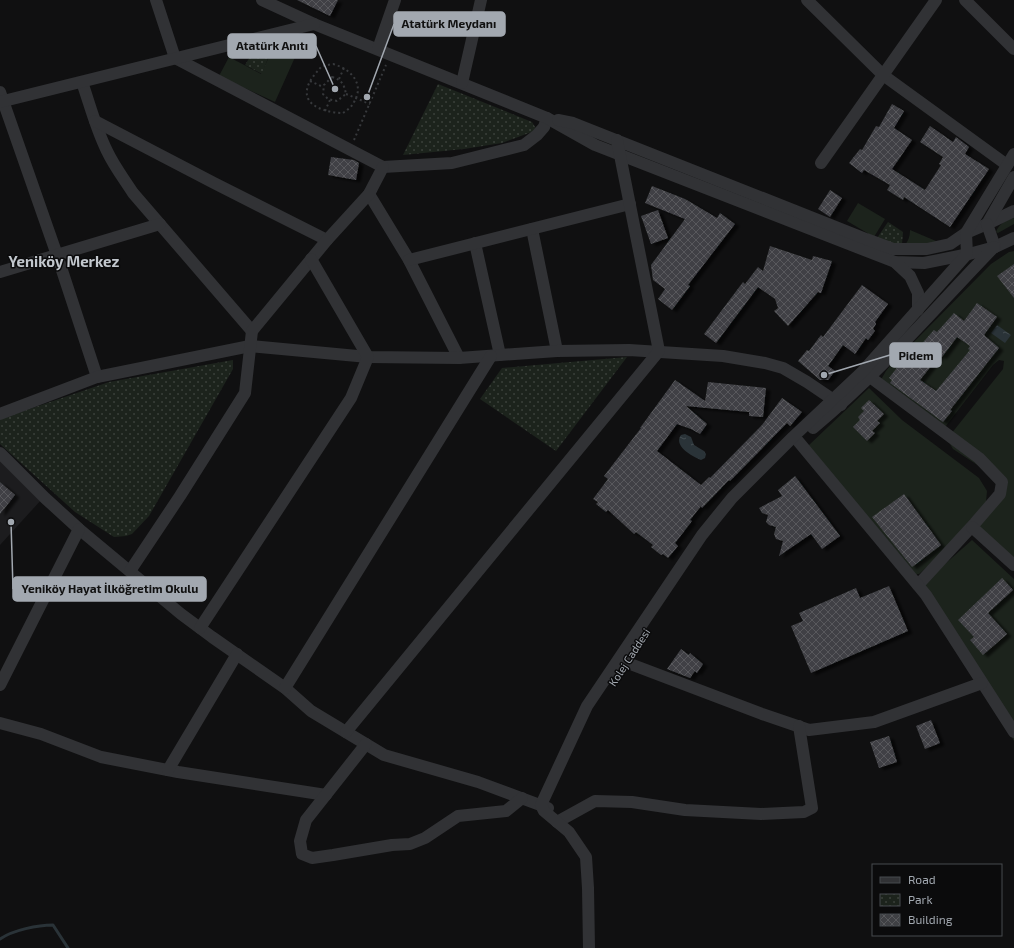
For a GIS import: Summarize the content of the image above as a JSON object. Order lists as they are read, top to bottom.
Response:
{
  "streets": {
    "street": ["Kolej Caddesi"]
  },
  "districts": ["Yeniköy Merkez"],
  "places": [
    "Atatürk Anıtı",
    "Atatürk Meydanı",
    "Pidem",
    "Yeniköy Hayat İlköğretim Okulu"
  ],
  "legend": ["Road", "Park", "Building"]
}
